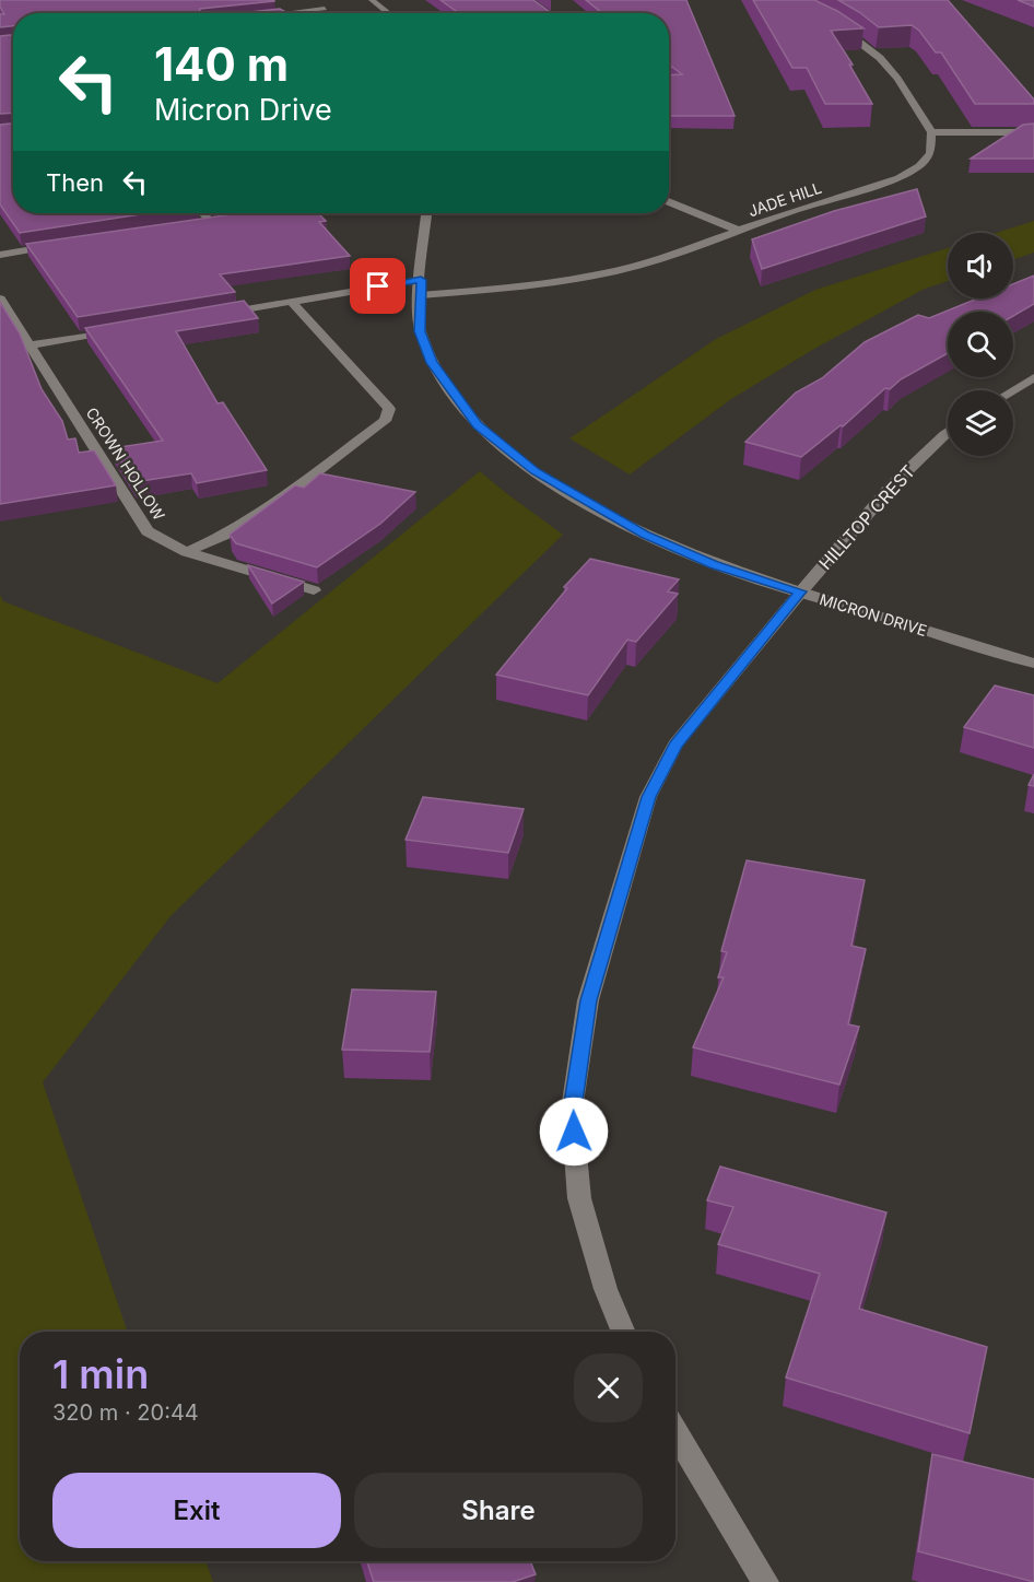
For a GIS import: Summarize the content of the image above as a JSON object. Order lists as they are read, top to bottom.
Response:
{
  "streets": {
    "street": [
      "JADE HILL",
      "CROWN HOLLOW",
      "HILLTOP CREST",
      "MICRON DRIVE"
    ]
  },
  "crossings": [
    ["JADE HILL", "MICRON DRIVE"],
    ["HILLTOP CREST", "MICRON DRIVE"]
  ],
  "page": {
    "turn": ["140 m", "Micron Drive"],
    "then": "Then",
    "heading": ["1 min", "320 m · 20:44"],
    "buttons": ["Exit", "Share"]
  }
}
